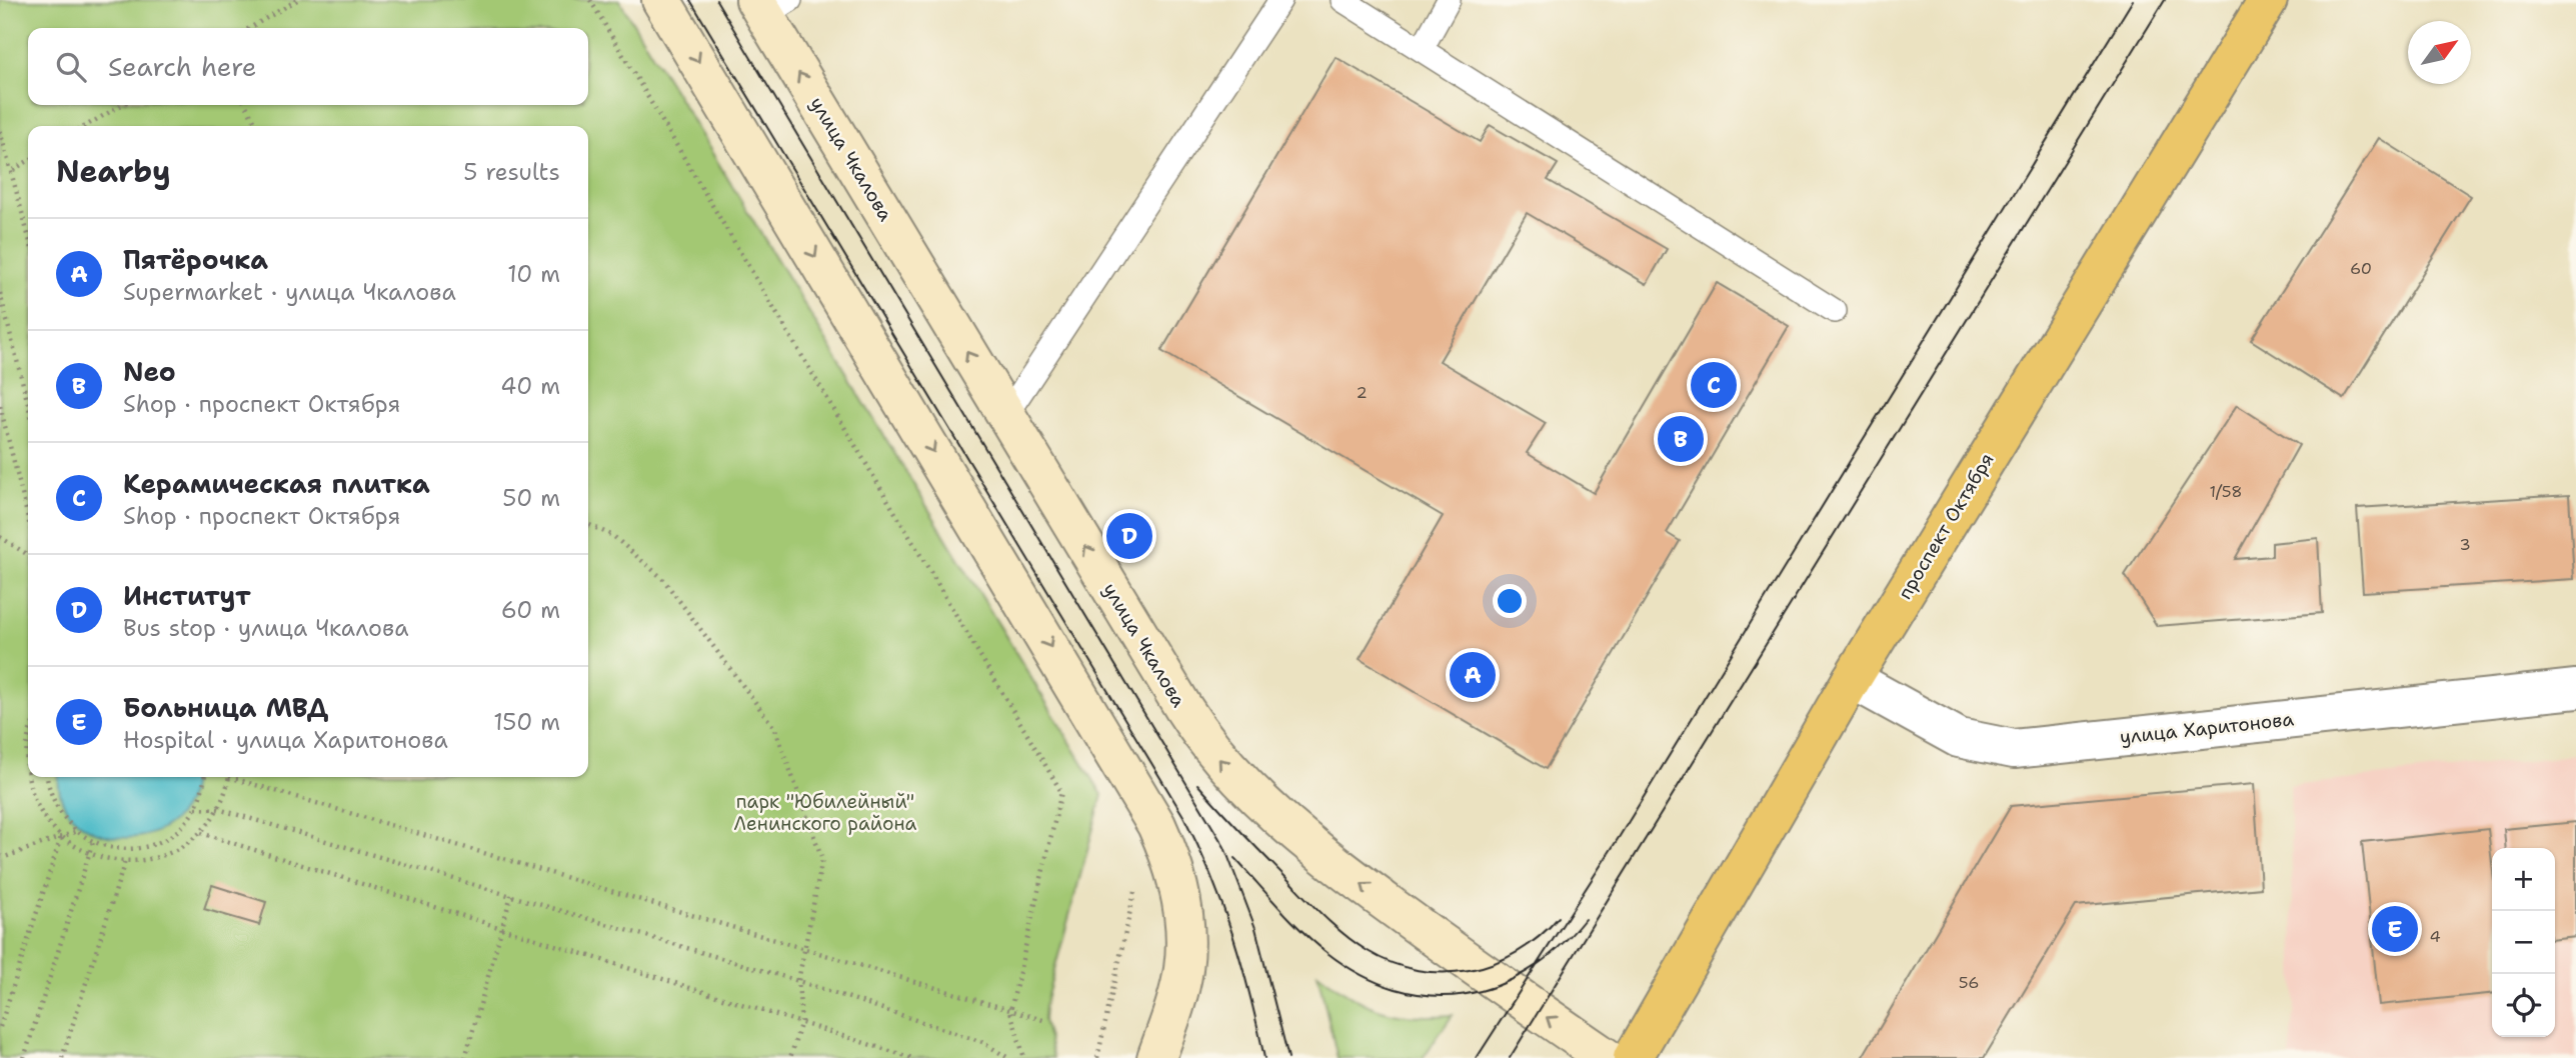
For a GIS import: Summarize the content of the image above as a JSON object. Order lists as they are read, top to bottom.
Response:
{
  "streets": {
    "main road": ["улица Чкалова", "проспект Октября"],
    "street": ["улица Харитонова"]
  },
  "crossings": [
    ["проспект Октября", "улица Харитонова"]
  ],
  "parks": ["парк \"Юбилейный\" Ленинского района"],
  "house_numbers": [
    "60",
    "2",
    "1/58",
    "3",
    "4",
    "56"
  ],
  "north": "top right",
  "page": {
    "search": "Search here",
    "heading": ["Nearby", "5 results"],
    "list": [
      {
        "mark": "A",
        "name": "Пятёрочка",
        "note": "Supermarket · улица Чкалова",
        "value": "10 m"
      },
      {
        "mark": "B",
        "name": "Neo",
        "note": "Shop · проспект Октября",
        "value": "40 m"
      },
      {
        "mark": "C",
        "name": "Керамическая плитка",
        "note": "Shop · проспект Октября",
        "value": "50 m"
      },
      {
        "mark": "D",
        "name": "Институт",
        "note": "Bus stop · улица Чкалова",
        "value": "60 m"
      },
      {
        "mark": "E",
        "name": "Больница МВД",
        "note": "Hospital · улица Харитонова",
        "value": "150 m"
      }
    ],
    "pins": [
      "C",
      "B",
      "D",
      "A",
      "E"
    ],
    "map_buttons": ["+", "−"]
  }
}
